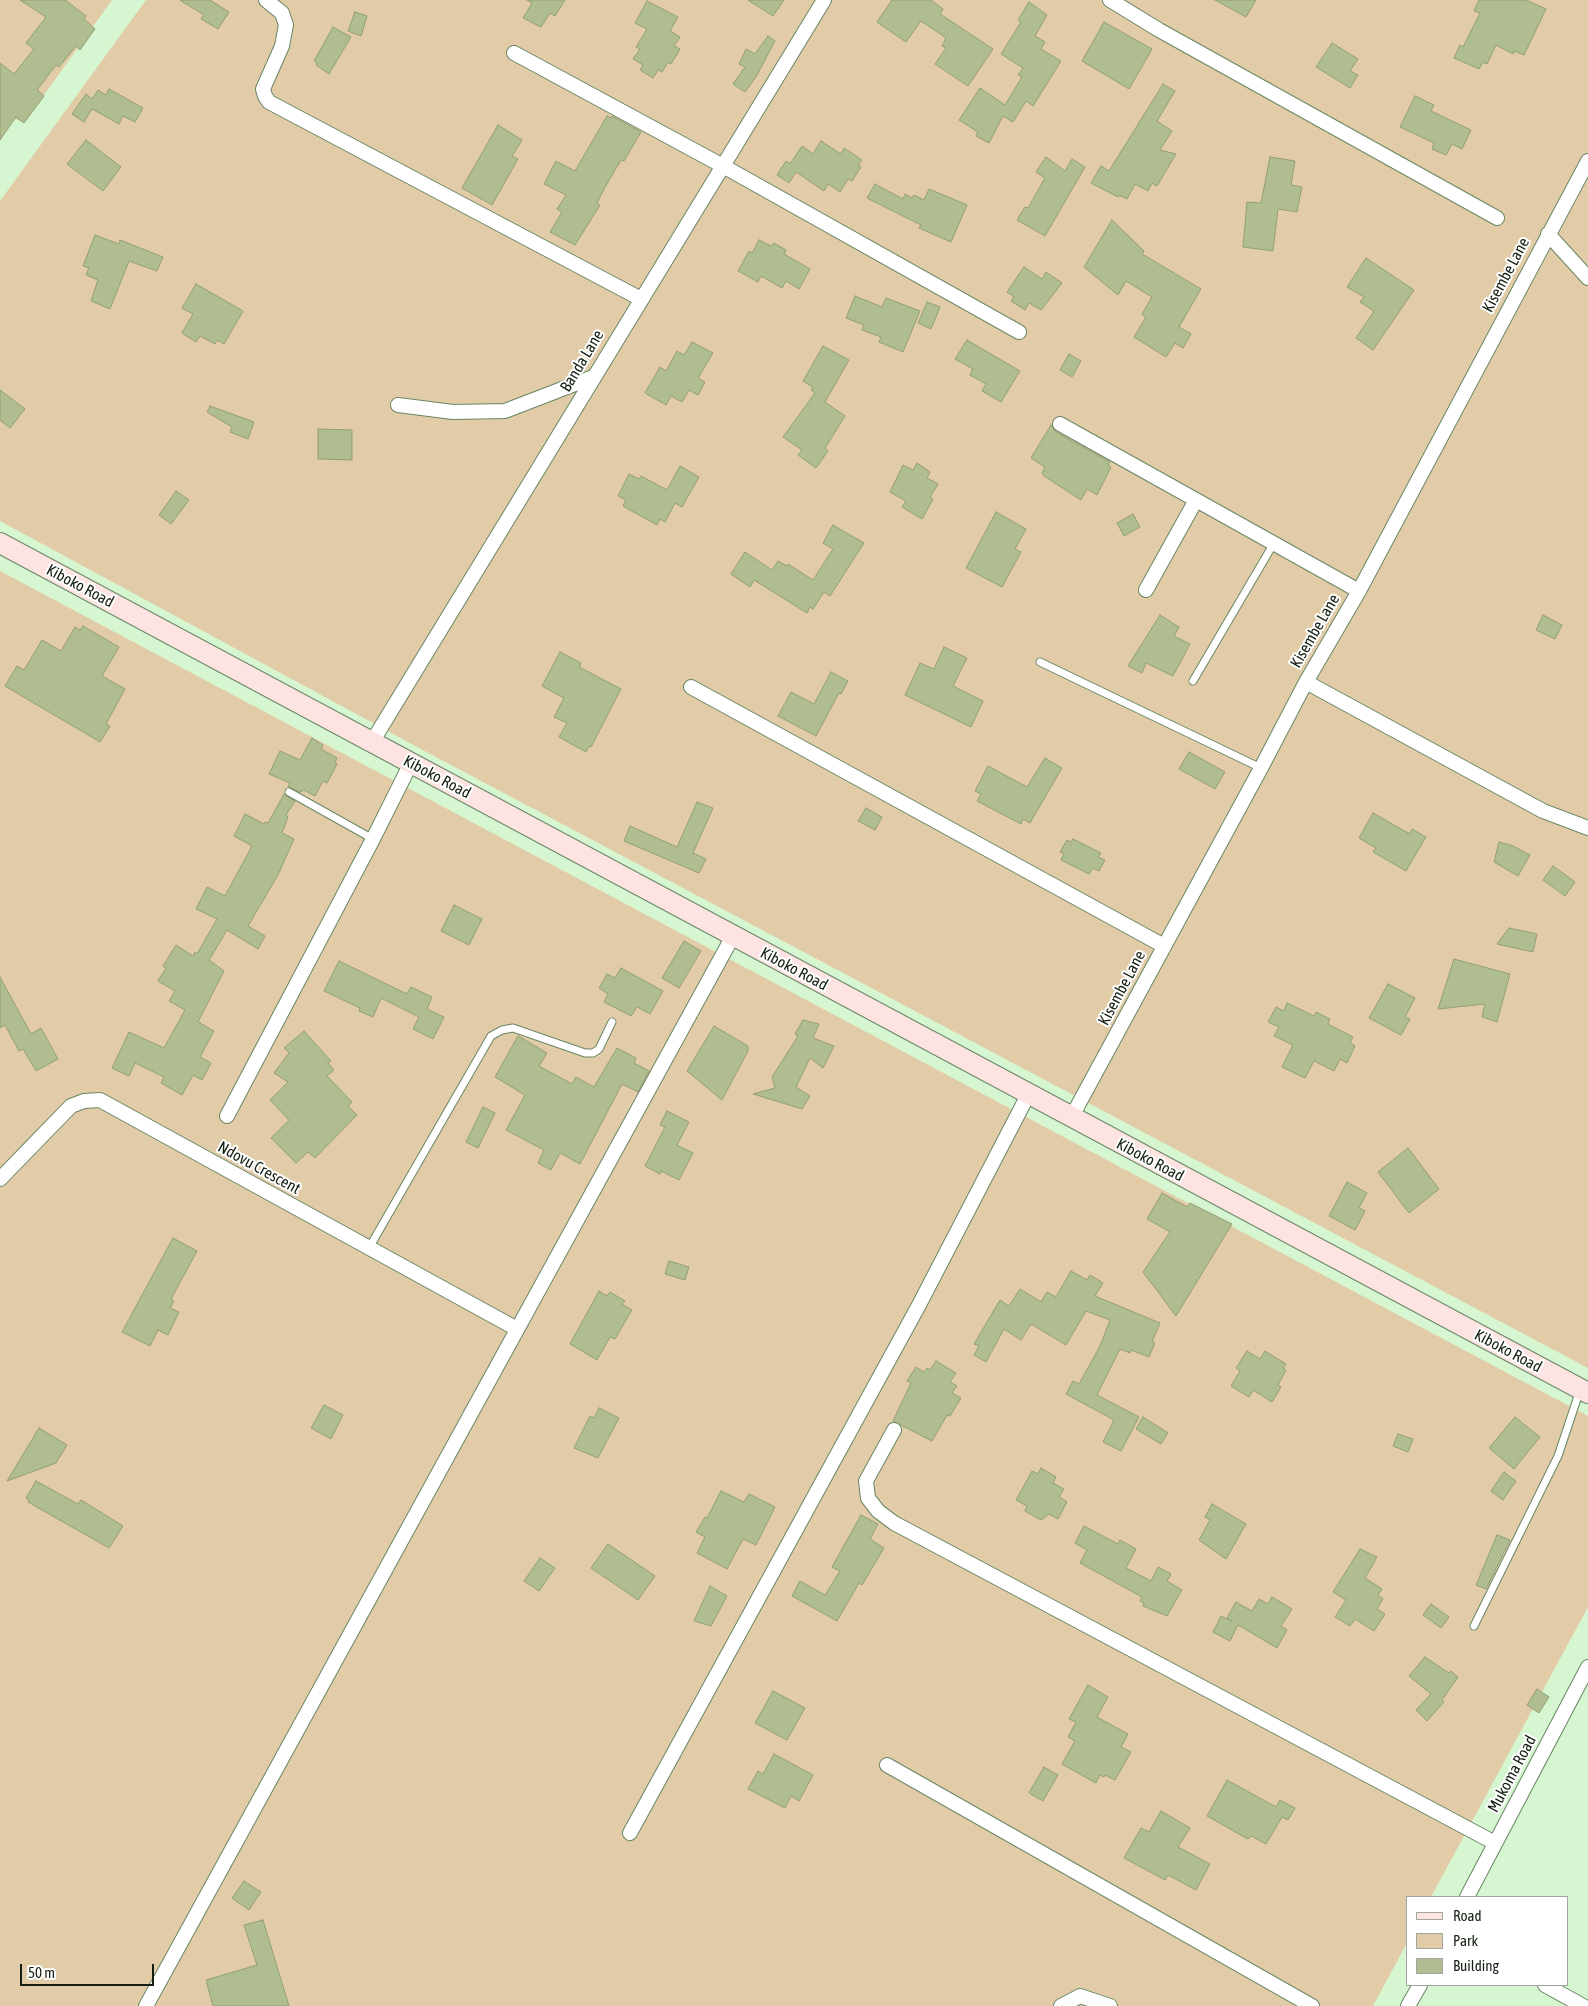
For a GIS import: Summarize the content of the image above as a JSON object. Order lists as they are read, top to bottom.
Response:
{
  "streets": {
    "street": [
      "Kisembe Lane",
      "Banda Lane",
      "Kiboko Road",
      "Ndovu Crescent",
      "Mukoma Road"
    ]
  },
  "crossings": [
    ["Kisembe Lane", "Kiboko Road"],
    ["Banda Lane", "Kiboko Road"]
  ],
  "legend": ["Road", "Park", "Building"],
  "scale_bar": "50 m"
}
